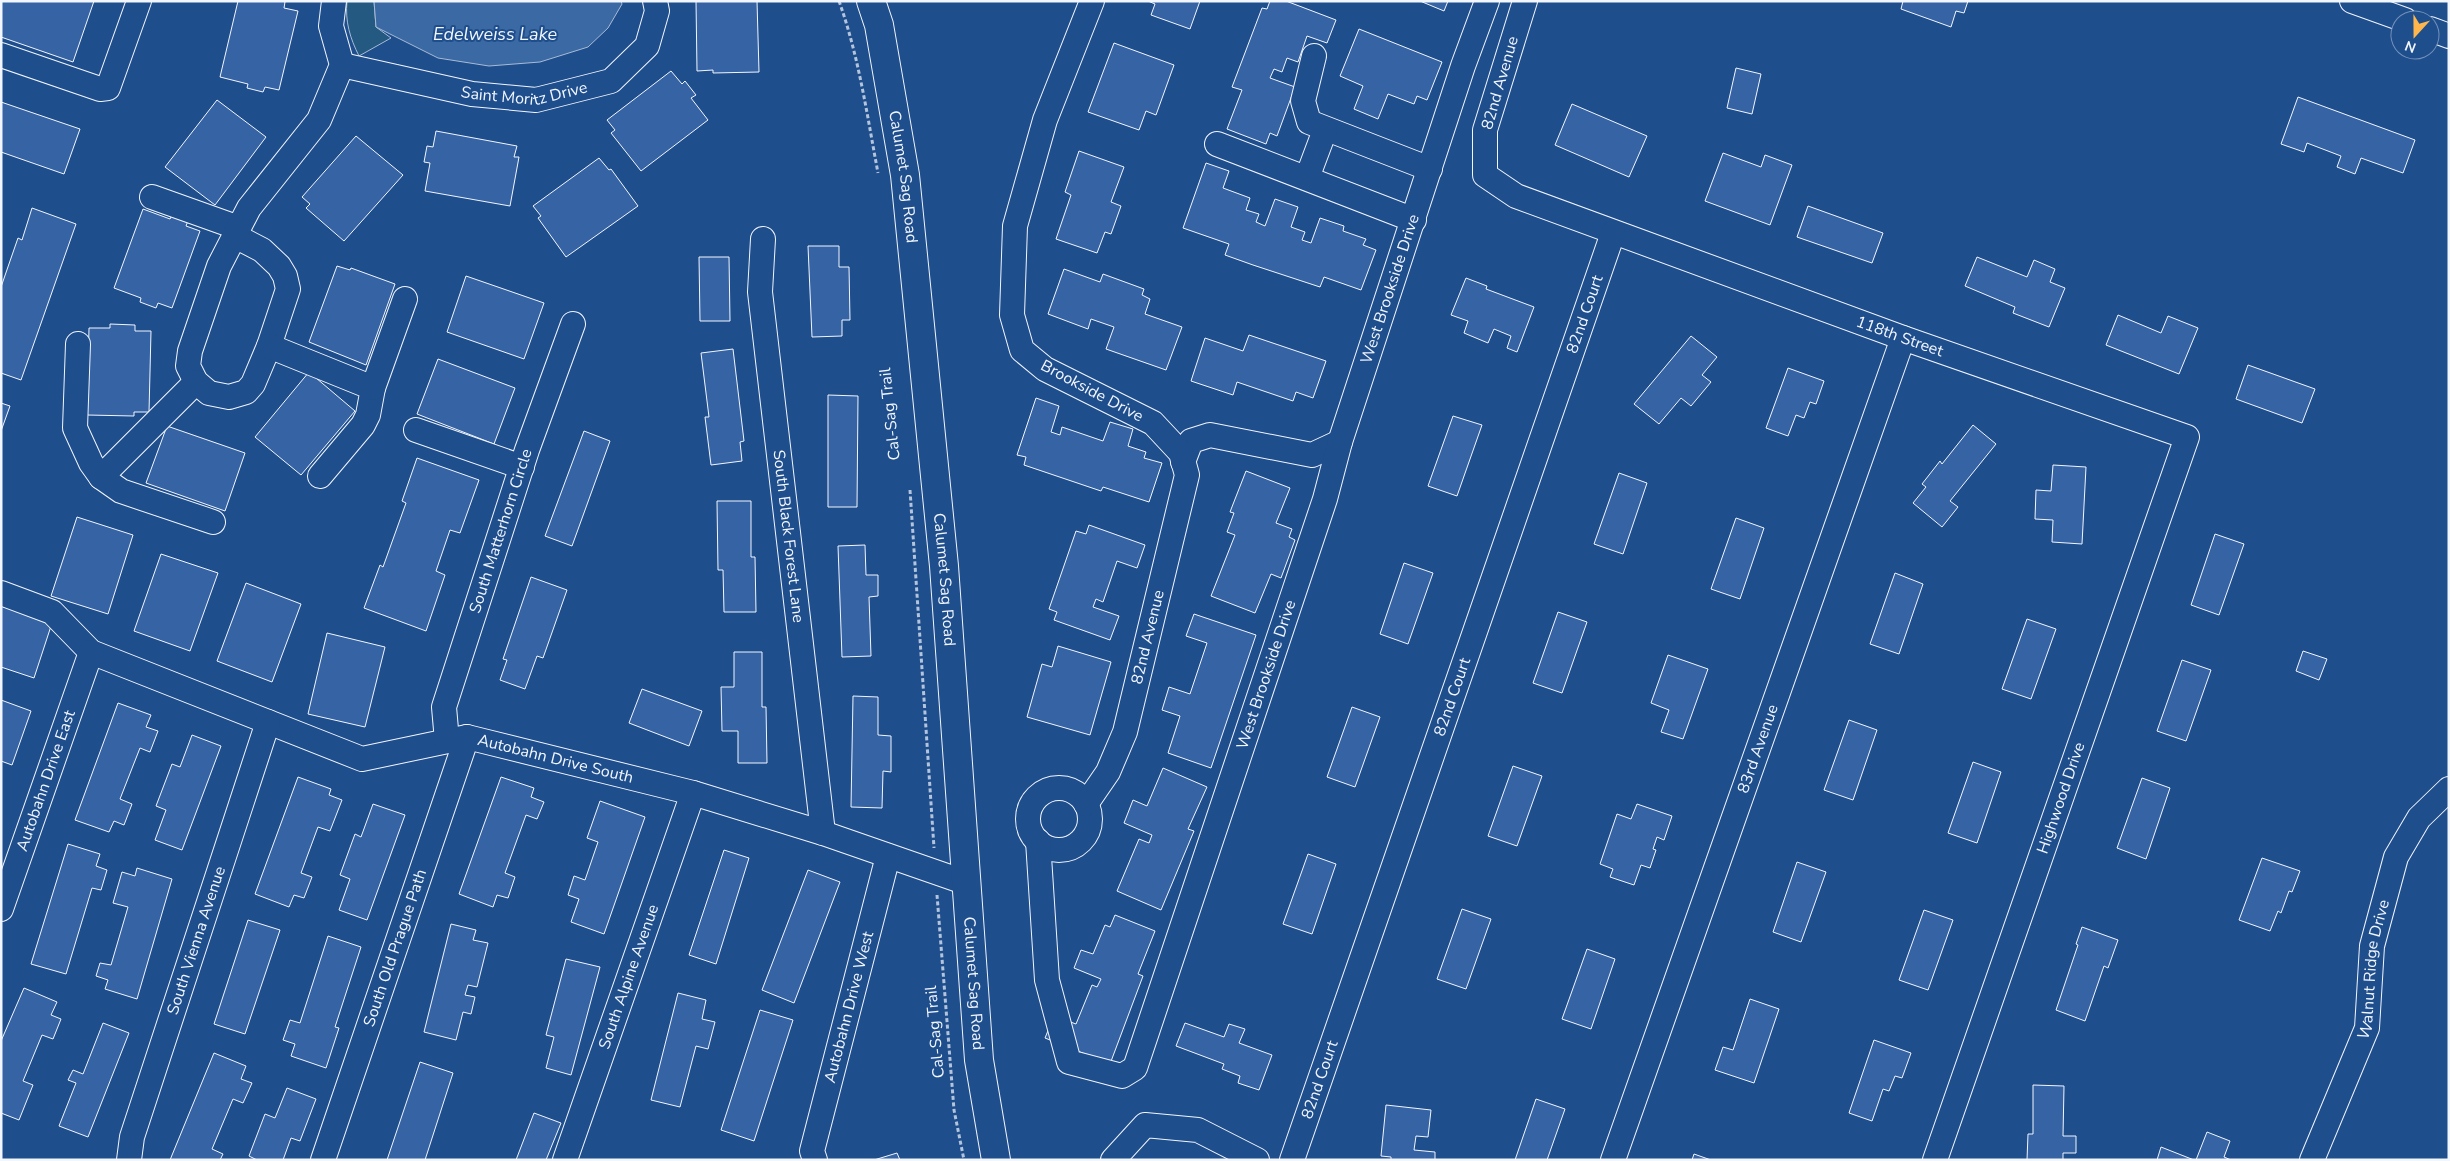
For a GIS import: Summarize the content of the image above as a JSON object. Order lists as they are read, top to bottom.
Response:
{
  "streets": {
    "main road": ["Calumet Sag Road"],
    "street": [
      "82nd Avenue",
      "Saint Moritz Drive",
      "West Brookside Drive",
      "82nd Court",
      "118th Street",
      "Brookside Drive",
      "South Matterhorn Circle",
      "South Black Forest Lane",
      "83rd Avenue",
      "Autobahn Drive South",
      "Autobahn Drive East",
      "Highwood Drive",
      "South Vienna Avenue",
      "South Old Prague Path",
      "Walnut Ridge Drive",
      "South Alpine Avenue",
      "Autobahn Drive West"
    ],
    "path": ["Cal-Sag Trail"]
  },
  "crossings": [
    ["82nd Avenue", "West Brookside Drive"],
    ["82nd Avenue", "82nd Court"],
    ["82nd Avenue", "118th Street"],
    ["82nd Avenue", "Brookside Drive"],
    ["Calumet Sag Road", "Autobahn Drive South"],
    ["82nd Court", "118th Street"],
    ["118th Street", "83rd Avenue"],
    ["118th Street", "Highwood Drive"],
    ["South Matterhorn Circle", "Autobahn Drive South"],
    ["South Matterhorn Circle", "South Old Prague Path"],
    ["South Black Forest Lane", "Autobahn Drive South"],
    ["Autobahn Drive South", "Autobahn Drive East"],
    ["Autobahn Drive South", "South Vienna Avenue"],
    ["Autobahn Drive South", "South Old Prague Path"],
    ["Autobahn Drive South", "South Alpine Avenue"],
    ["Autobahn Drive South", "Autobahn Drive West"]
  ],
  "water": ["Edelweiss Lake"],
  "north": "bottom"
}
